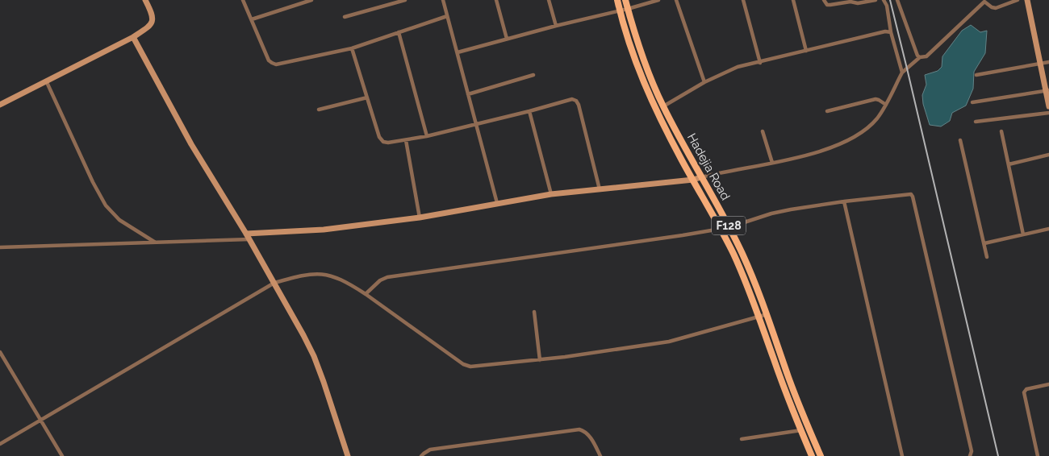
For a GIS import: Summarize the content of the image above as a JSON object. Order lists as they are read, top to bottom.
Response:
{
  "streets": {
    "main road": ["Hadejia Road", "F128"]
  }
}
